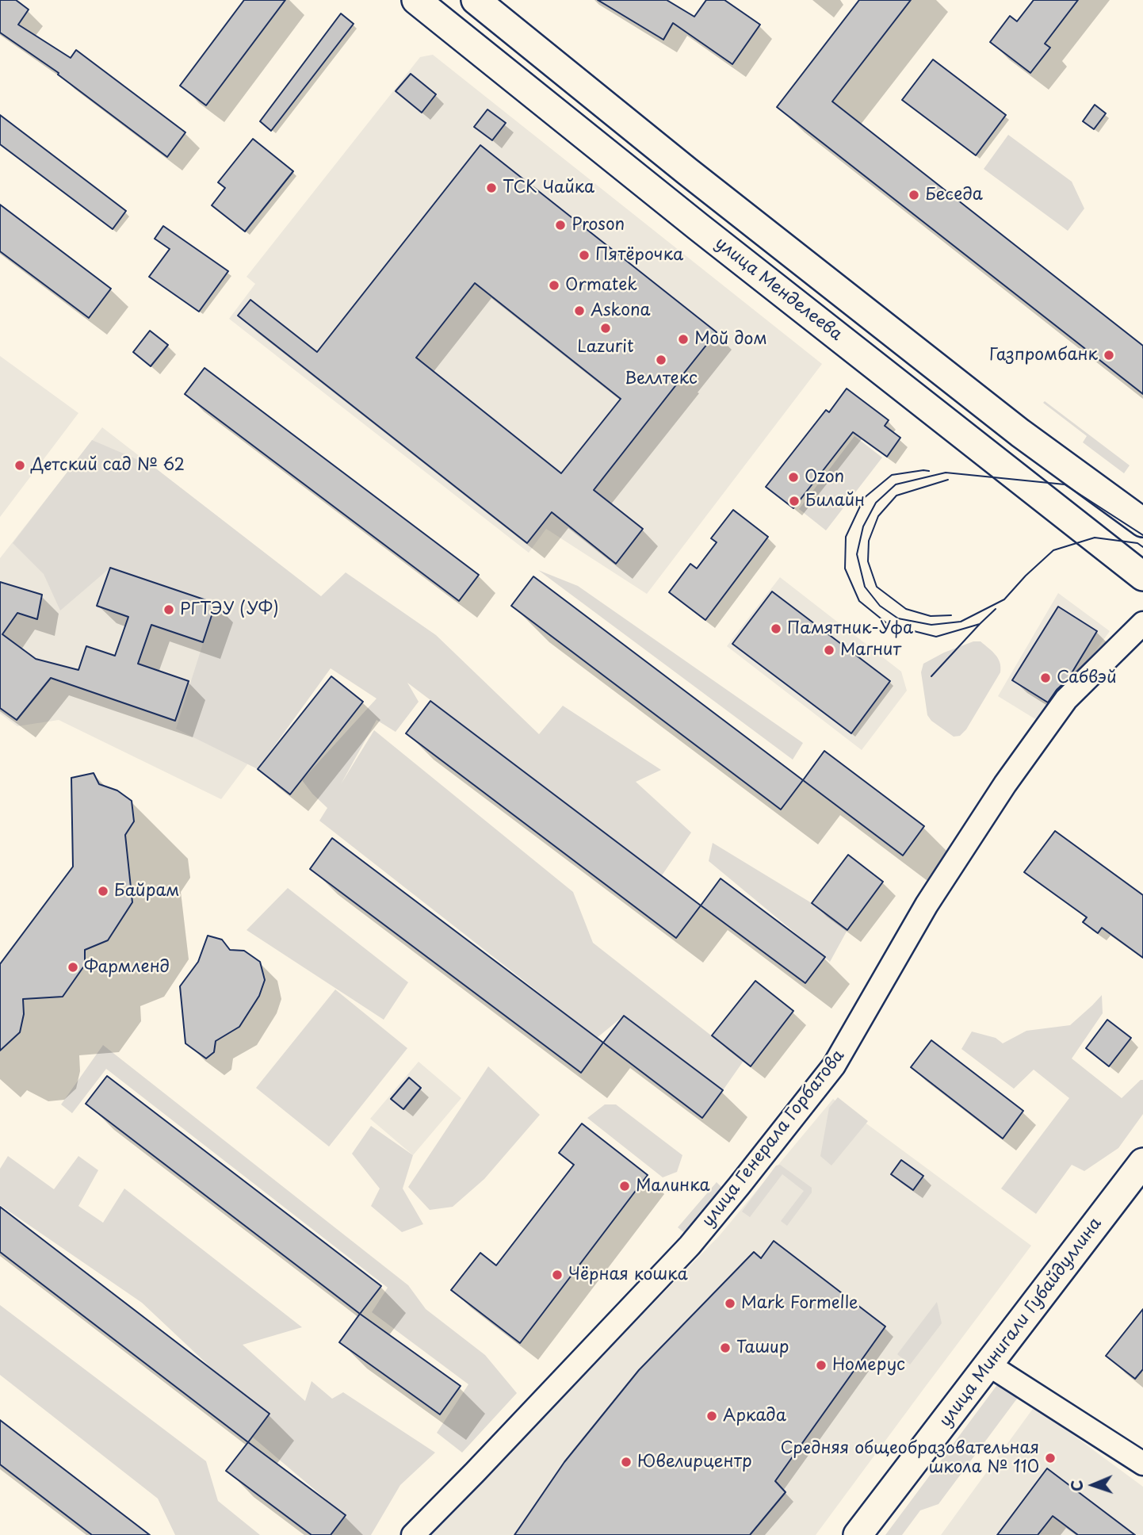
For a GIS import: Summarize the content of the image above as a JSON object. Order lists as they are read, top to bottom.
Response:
{
  "streets": {
    "main road": ["улица Менделеева", "улица Минигали Губайдуллина"],
    "street": ["улица Генерала Горбатова"]
  },
  "places": [
    "ТСК Чайка",
    "Беседа",
    "Proson",
    "Пятёрочка",
    "Ormatek",
    "Askona",
    "Lazurit",
    "Мой дом",
    "Газпромбанк",
    "Веллтекс",
    "Детский сад № 62",
    "Ozon",
    "Билайн",
    "РГТЭУ (УФ)",
    "Памятник-Уфа",
    "Магнит",
    "Сабвэй",
    "Байрам",
    "Фармленд",
    "Малинка",
    "Чёрная кошка",
    "Mark Formelle",
    "Ташир",
    "Номерус",
    "Аркада",
    "Средняя общеобразовательная школа № 110",
    "Ювелирцентр"
  ],
  "north": "left"
}
